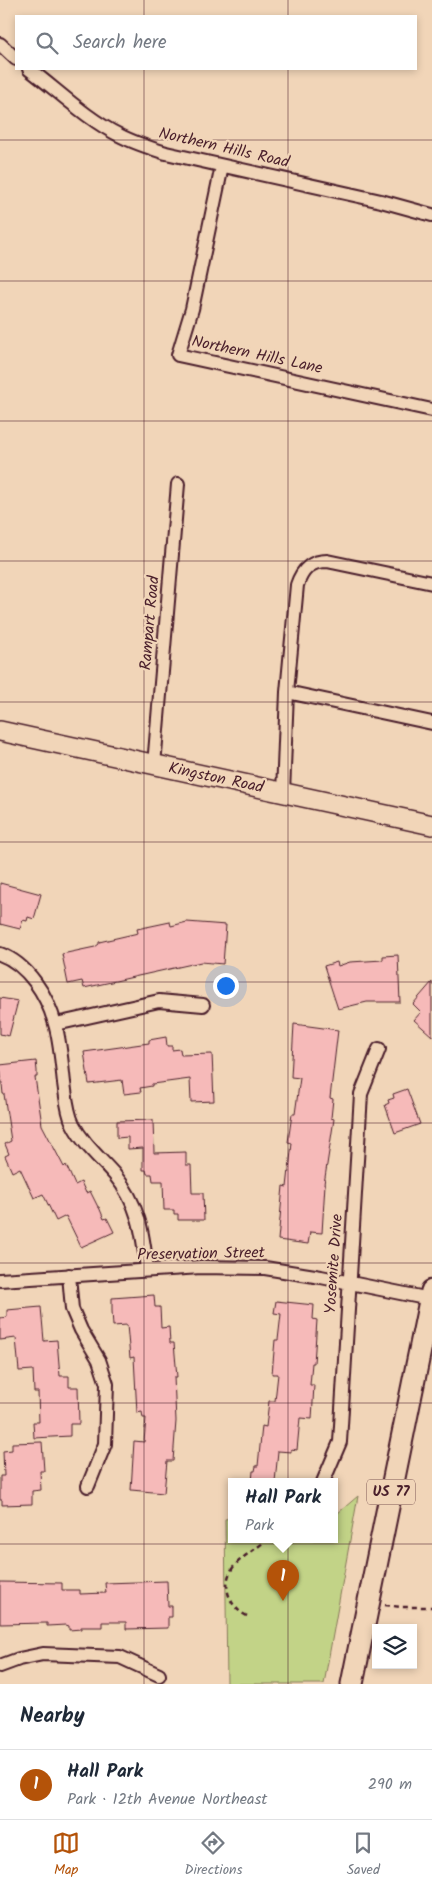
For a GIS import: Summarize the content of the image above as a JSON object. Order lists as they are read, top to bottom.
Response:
{
  "streets": {
    "main road": ["US 77"],
    "street": [
      "Northern Hills Road",
      "Northern Hills Lane",
      "Rampart Road",
      "Kingston Road",
      "Preservation Street",
      "Yosemite Drive"
    ]
  },
  "crossings": [
    ["Northern Hills Road", "Northern Hills Lane"],
    ["Rampart Road", "Kingston Road"],
    ["Preservation Street", "Yosemite Drive"],
    ["Preservation Street", "US 77"]
  ],
  "page": {
    "search": "Search here",
    "popup": ["Hall Park", "Park"],
    "pins": "1",
    "heading": "Nearby",
    "list": [
      {
        "mark": "1",
        "name": "Hall Park",
        "note": "Park · 12th Avenue Northeast",
        "value": "290 m"
      }
    ],
    "nav": ["Map", "Directions", "Saved"]
  }
}
